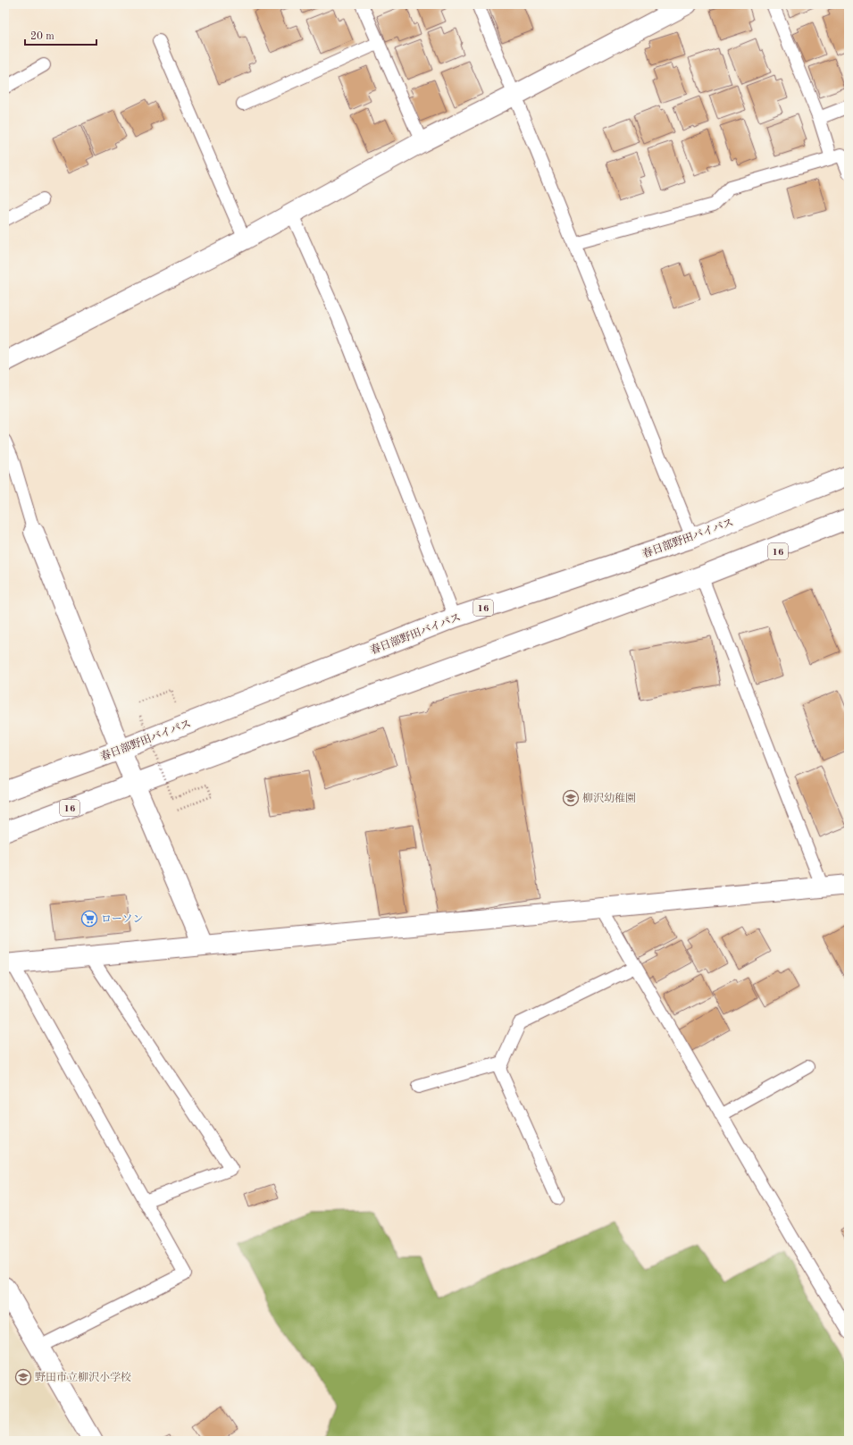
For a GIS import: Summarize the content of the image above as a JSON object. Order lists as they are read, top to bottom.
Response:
{
  "streets": {
    "main road": ["春日部野田バイパス", "16"]
  },
  "crossings": [
    ["春日部野田バイパス", "16"]
  ],
  "places": {
    "school or university": ["柳沢幼稚園", "野田市立柳沢小学校"],
    "supermarket": ["ローソン"]
  },
  "scale_bar": "20 m"
}
